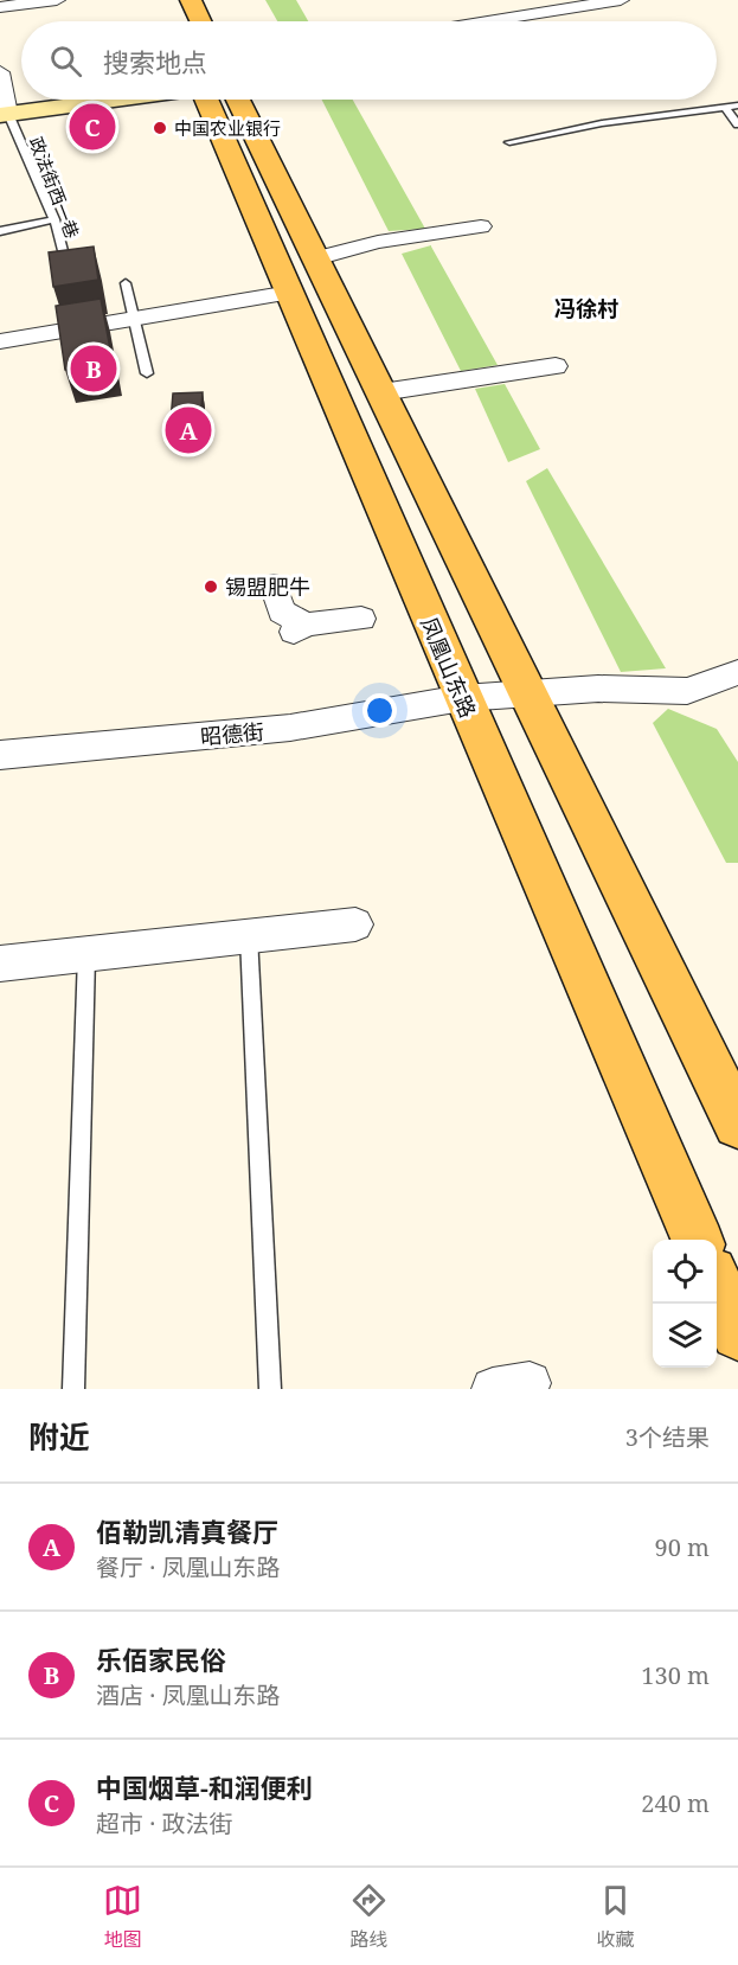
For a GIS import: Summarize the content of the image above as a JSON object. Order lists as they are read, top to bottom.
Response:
{
  "streets": {
    "main road": ["凤凰山东路"],
    "street": ["昭德街"],
    "lane": ["政法街西一巷"]
  },
  "crossings": [
    ["凤凰山东路", "昭德街"]
  ],
  "districts": ["冯徐村"],
  "places": ["中国农业银行", "锡盟肥牛"],
  "page": {
    "search": "搜索地点",
    "pins": ["C", "B", "A"],
    "heading": ["附近", "3个结果"],
    "list": [
      {
        "mark": "A",
        "name": "佰勒凯清真餐厅",
        "note": "餐厅 · 凤凰山东路",
        "value": "90 m"
      },
      {
        "mark": "B",
        "name": "乐佰家民俗",
        "note": "酒店 · 凤凰山东路",
        "value": "130 m"
      },
      {
        "mark": "C",
        "name": "中国烟草-和润便利",
        "note": "超市 · 政法街",
        "value": "240 m"
      }
    ],
    "nav": ["地图", "路线", "收藏"]
  }
}
